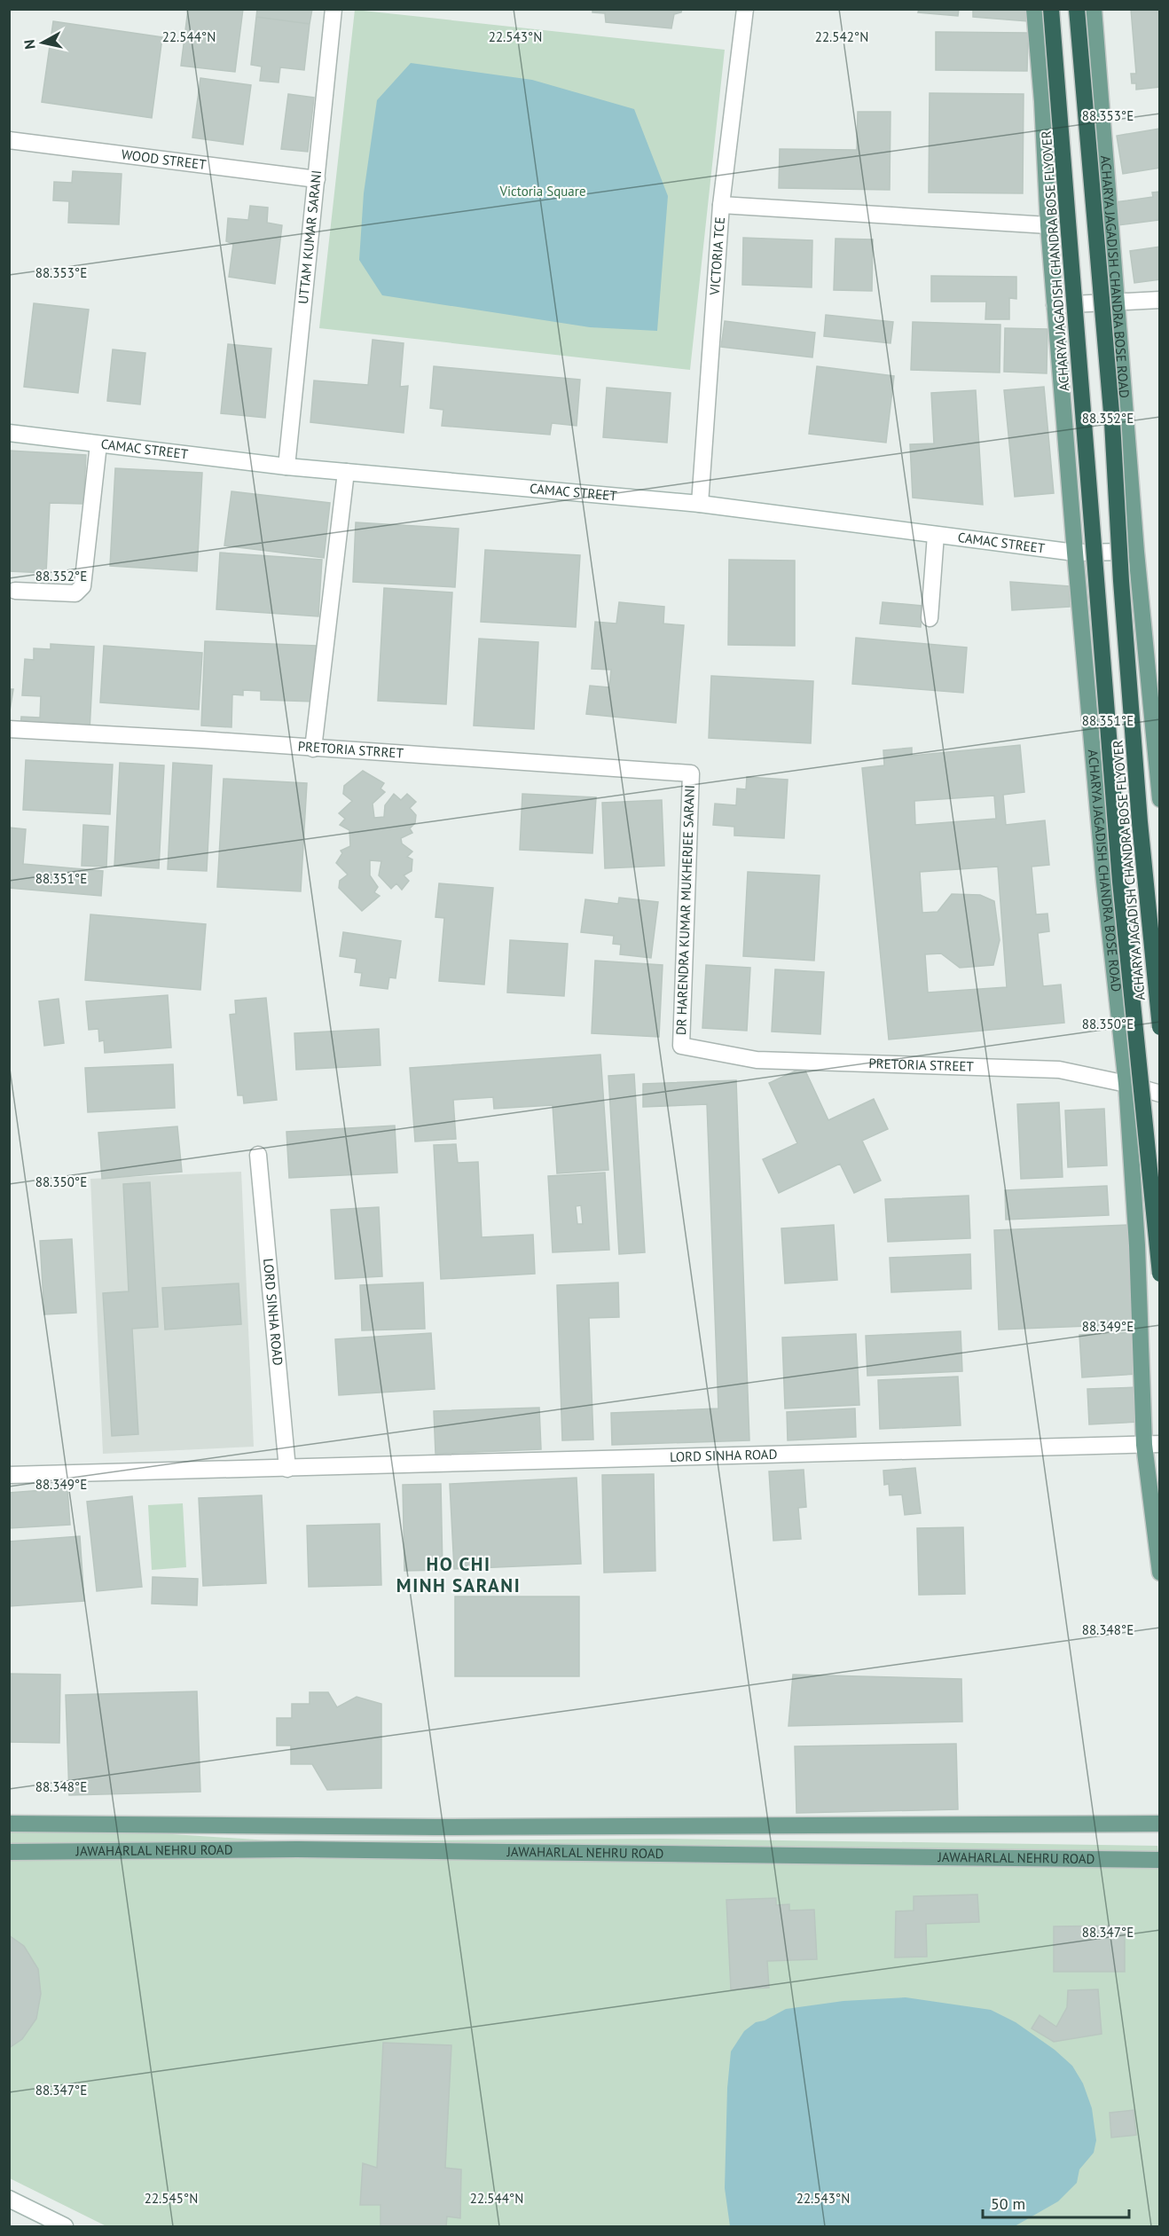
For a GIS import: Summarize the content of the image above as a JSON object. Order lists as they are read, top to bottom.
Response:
{
  "streets": {
    "highway": ["ACHARYA JAGADISH CHANDRA BOSE FLYOVER"],
    "main road": ["ACHARYA JAGADISH CHANDRA BOSE ROAD", "JAWAHARLAL NEHRU ROAD"],
    "street": [
      "WOOD STREET",
      "UTTAM KUMAR SARANI",
      "VICTORIA TCE",
      "CAMAC STREET",
      "PRETORIA STRRET",
      "DR HARENDRA KUMAR MUKHERJEE SARANI",
      "PRETORIA STREET",
      "LORD SINHA ROAD"
    ]
  },
  "crossings": [
    ["WOOD STREET", "UTTAM KUMAR SARANI"],
    ["UTTAM KUMAR SARANI", "CAMAC STREET"],
    ["VICTORIA TCE", "CAMAC STREET"],
    ["ACHARYA JAGADISH CHANDRA BOSE ROAD", "CAMAC STREET"],
    ["ACHARYA JAGADISH CHANDRA BOSE ROAD", "PRETORIA STREET"],
    ["ACHARYA JAGADISH CHANDRA BOSE ROAD", "LORD SINHA ROAD"],
    ["PRETORIA STRRET", "DR HARENDRA KUMAR MUKHERJEE SARANI"],
    ["DR HARENDRA KUMAR MUKHERJEE SARANI", "PRETORIA STREET"]
  ],
  "districts": ["HO CHI MINH SARANI"],
  "parks": ["Victoria Square"],
  "scale_bar": "50 m",
  "north": "left",
  "coordinates": [
    "22.544°N",
    "22.543°N",
    "22.542°N",
    "88.353°E",
    "88.352°E",
    "88.351°E",
    "88.350°E",
    "88.349°E",
    "88.348°E",
    "88.347°E",
    "22.545°N"
  ]
}
